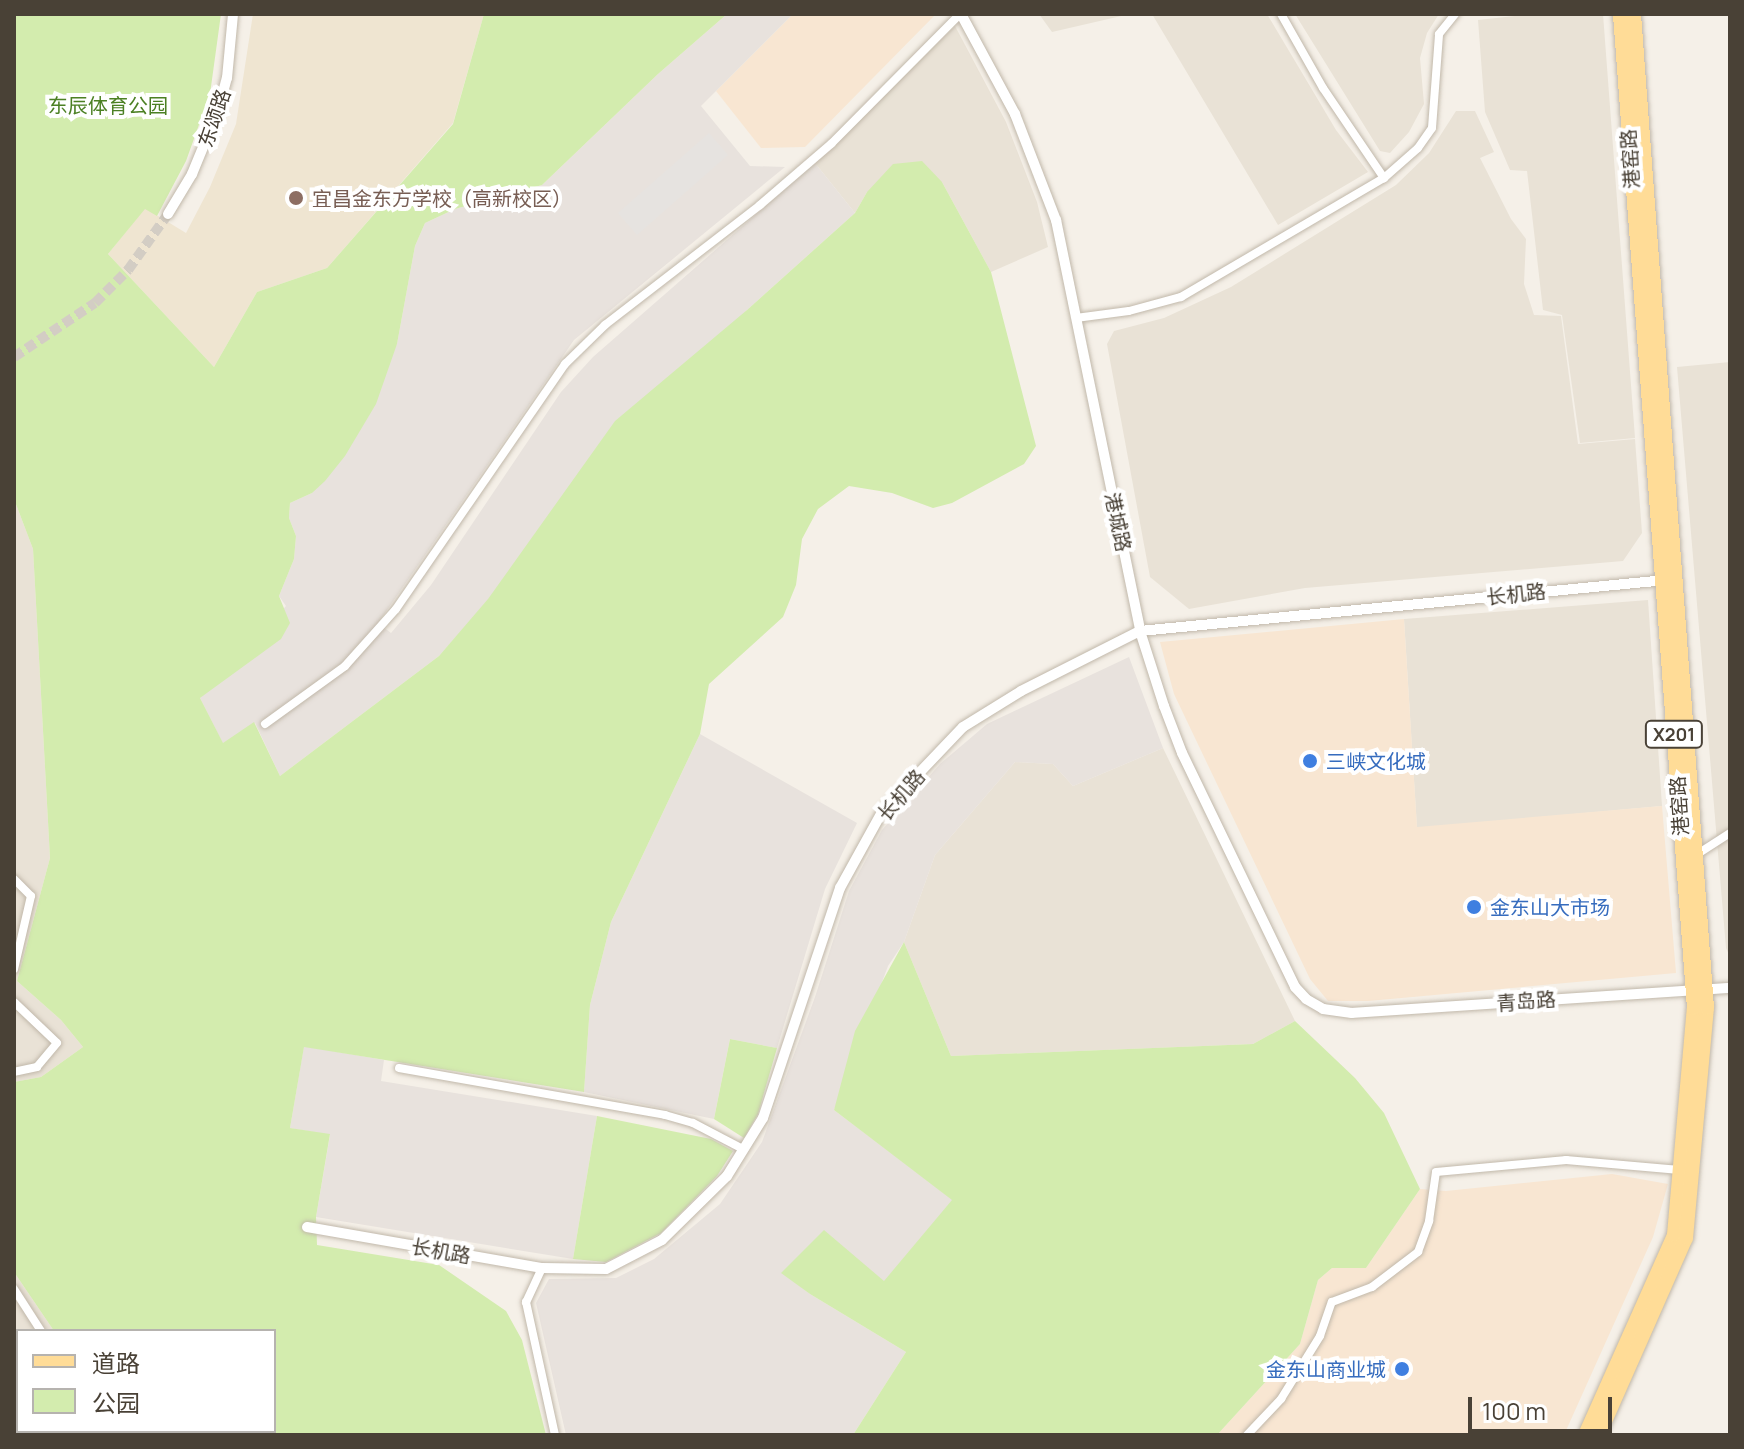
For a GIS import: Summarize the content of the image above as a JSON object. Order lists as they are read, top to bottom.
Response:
{
  "streets": {
    "main road": ["港窑路", "X201"],
    "street": [
      "东颂路",
      "港城路",
      "长机路",
      "青岛路"
    ]
  },
  "crossings": [
    ["港窑路", "长机路"],
    ["港窑路", "青岛路"],
    ["港城路", "长机路"],
    ["港城路", "青岛路"]
  ],
  "parks": ["东辰体育公园"],
  "places": [
    "宜昌金东方学校（高新校区）",
    "三峡文化城",
    "金东山大市场",
    "金东山商业城"
  ],
  "legend": ["道路", "公园"],
  "scale_bar": "100 m"
}
